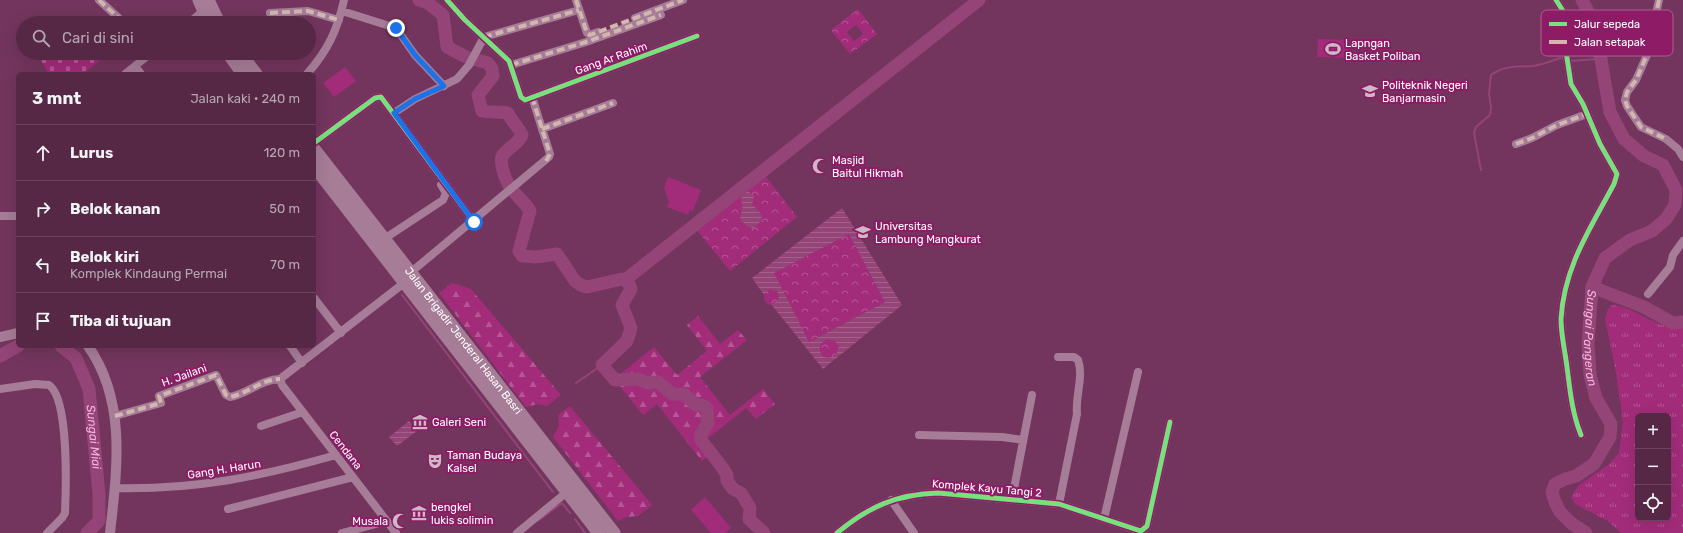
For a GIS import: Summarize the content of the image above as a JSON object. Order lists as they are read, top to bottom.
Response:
{
  "streets": {
    "highway": ["Jalan Brigadir Jenderal Hasan Basri"],
    "street": [
      "Gang Ar Rahim",
      "H. Jailani",
      "Cendana",
      "Gang H. Harun",
      "Komplek Kayu Tangi 2"
    ]
  },
  "crossings": [
    ["H. Jailani", "Cendana"],
    ["Cendana", "Gang H. Harun"]
  ],
  "water": ["Sungai Pangeran", "Sungai Miai"],
  "places": {
    "sports": ["Lapngan Basket Poliban"],
    "school or university": ["Politeknik Negeri Banjarmasin", "Universitas Lambung Mangkurat"],
    "mosque": ["Masjid Baitul Hikmah", "Musala"],
    "museum": ["Galeri Seni", "bengkel lukis solimin"],
    "theatre": ["Taman Budaya Kalsel"]
  },
  "legend": ["Jalur sepeda", "Jalan setapak"],
  "page": {
    "search": "Cari di sini",
    "heading": ["3 mnt", "Jalan kaki · 240 m"],
    "list": [
      ["Lurus", "120 m"],
      ["Belok kanan", "50 m"],
      ["Belok kiri", "Komplek Kindaung Permai", "70 m"],
      "Tiba di tujuan"
    ],
    "map_buttons": ["+", "−"]
  }
}
